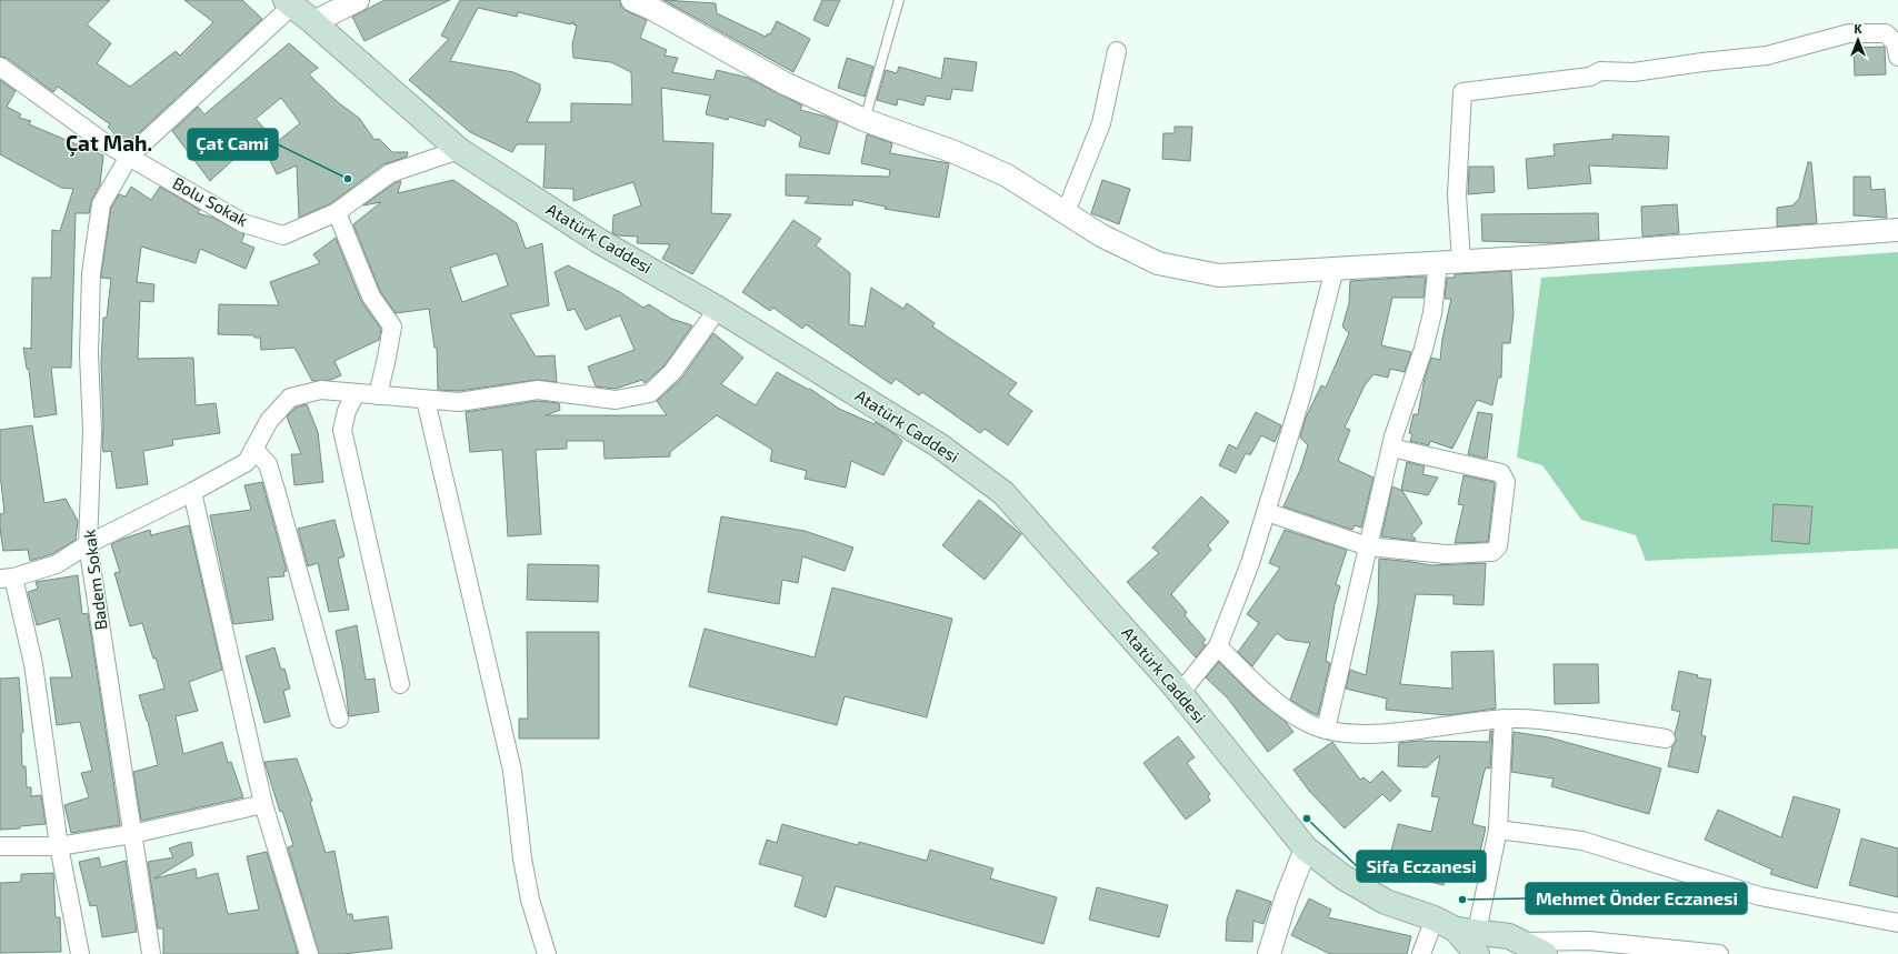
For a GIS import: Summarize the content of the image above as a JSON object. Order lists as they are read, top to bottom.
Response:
{
  "streets": {
    "main road": ["Atatürk Caddesi"],
    "street": ["Bolu Sokak", "Badem Sokak"]
  },
  "crossings": [
    ["Bolu Sokak", "Atatürk Caddesi"],
    ["Bolu Sokak", "Badem Sokak"],
    ["Atatürk Caddesi", "Badem Sokak"]
  ],
  "districts": ["Çat Mah."],
  "places": ["Çat Cami", "Sifa Eczanesi", "Mehmet Önder Eczanesi"],
  "north": "top"
}
